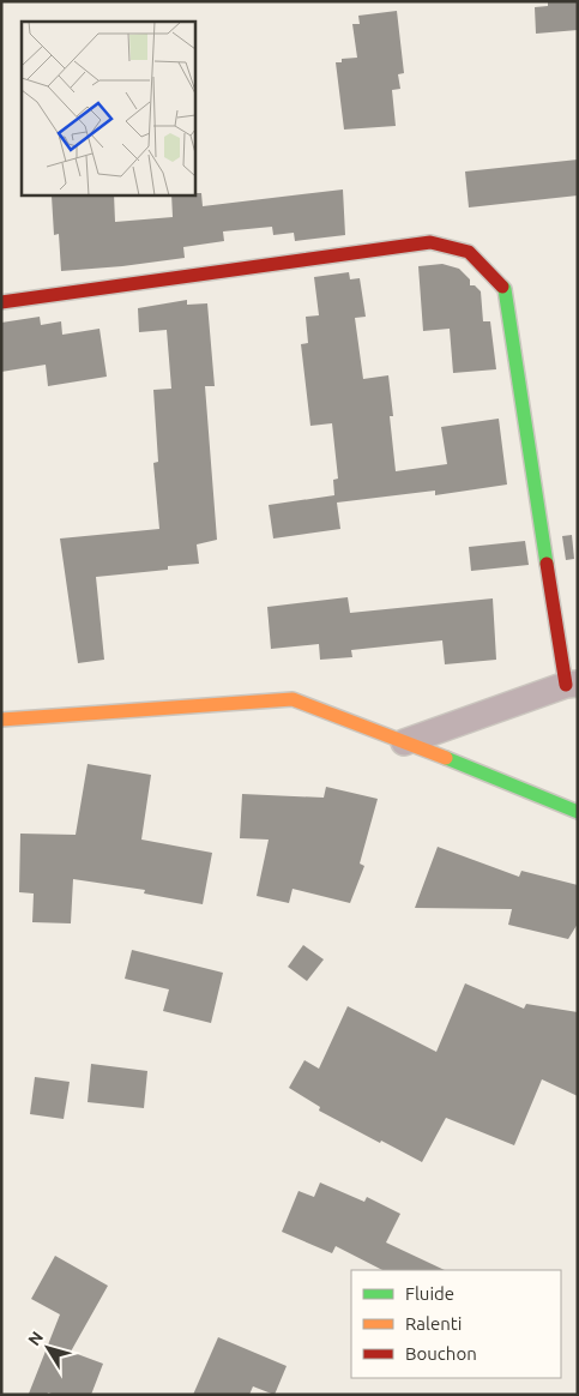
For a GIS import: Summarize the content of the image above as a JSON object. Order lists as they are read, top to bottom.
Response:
{
  "legend": ["Fluide", "Ralenti", "Bouchon"],
  "north": "top left"
}
